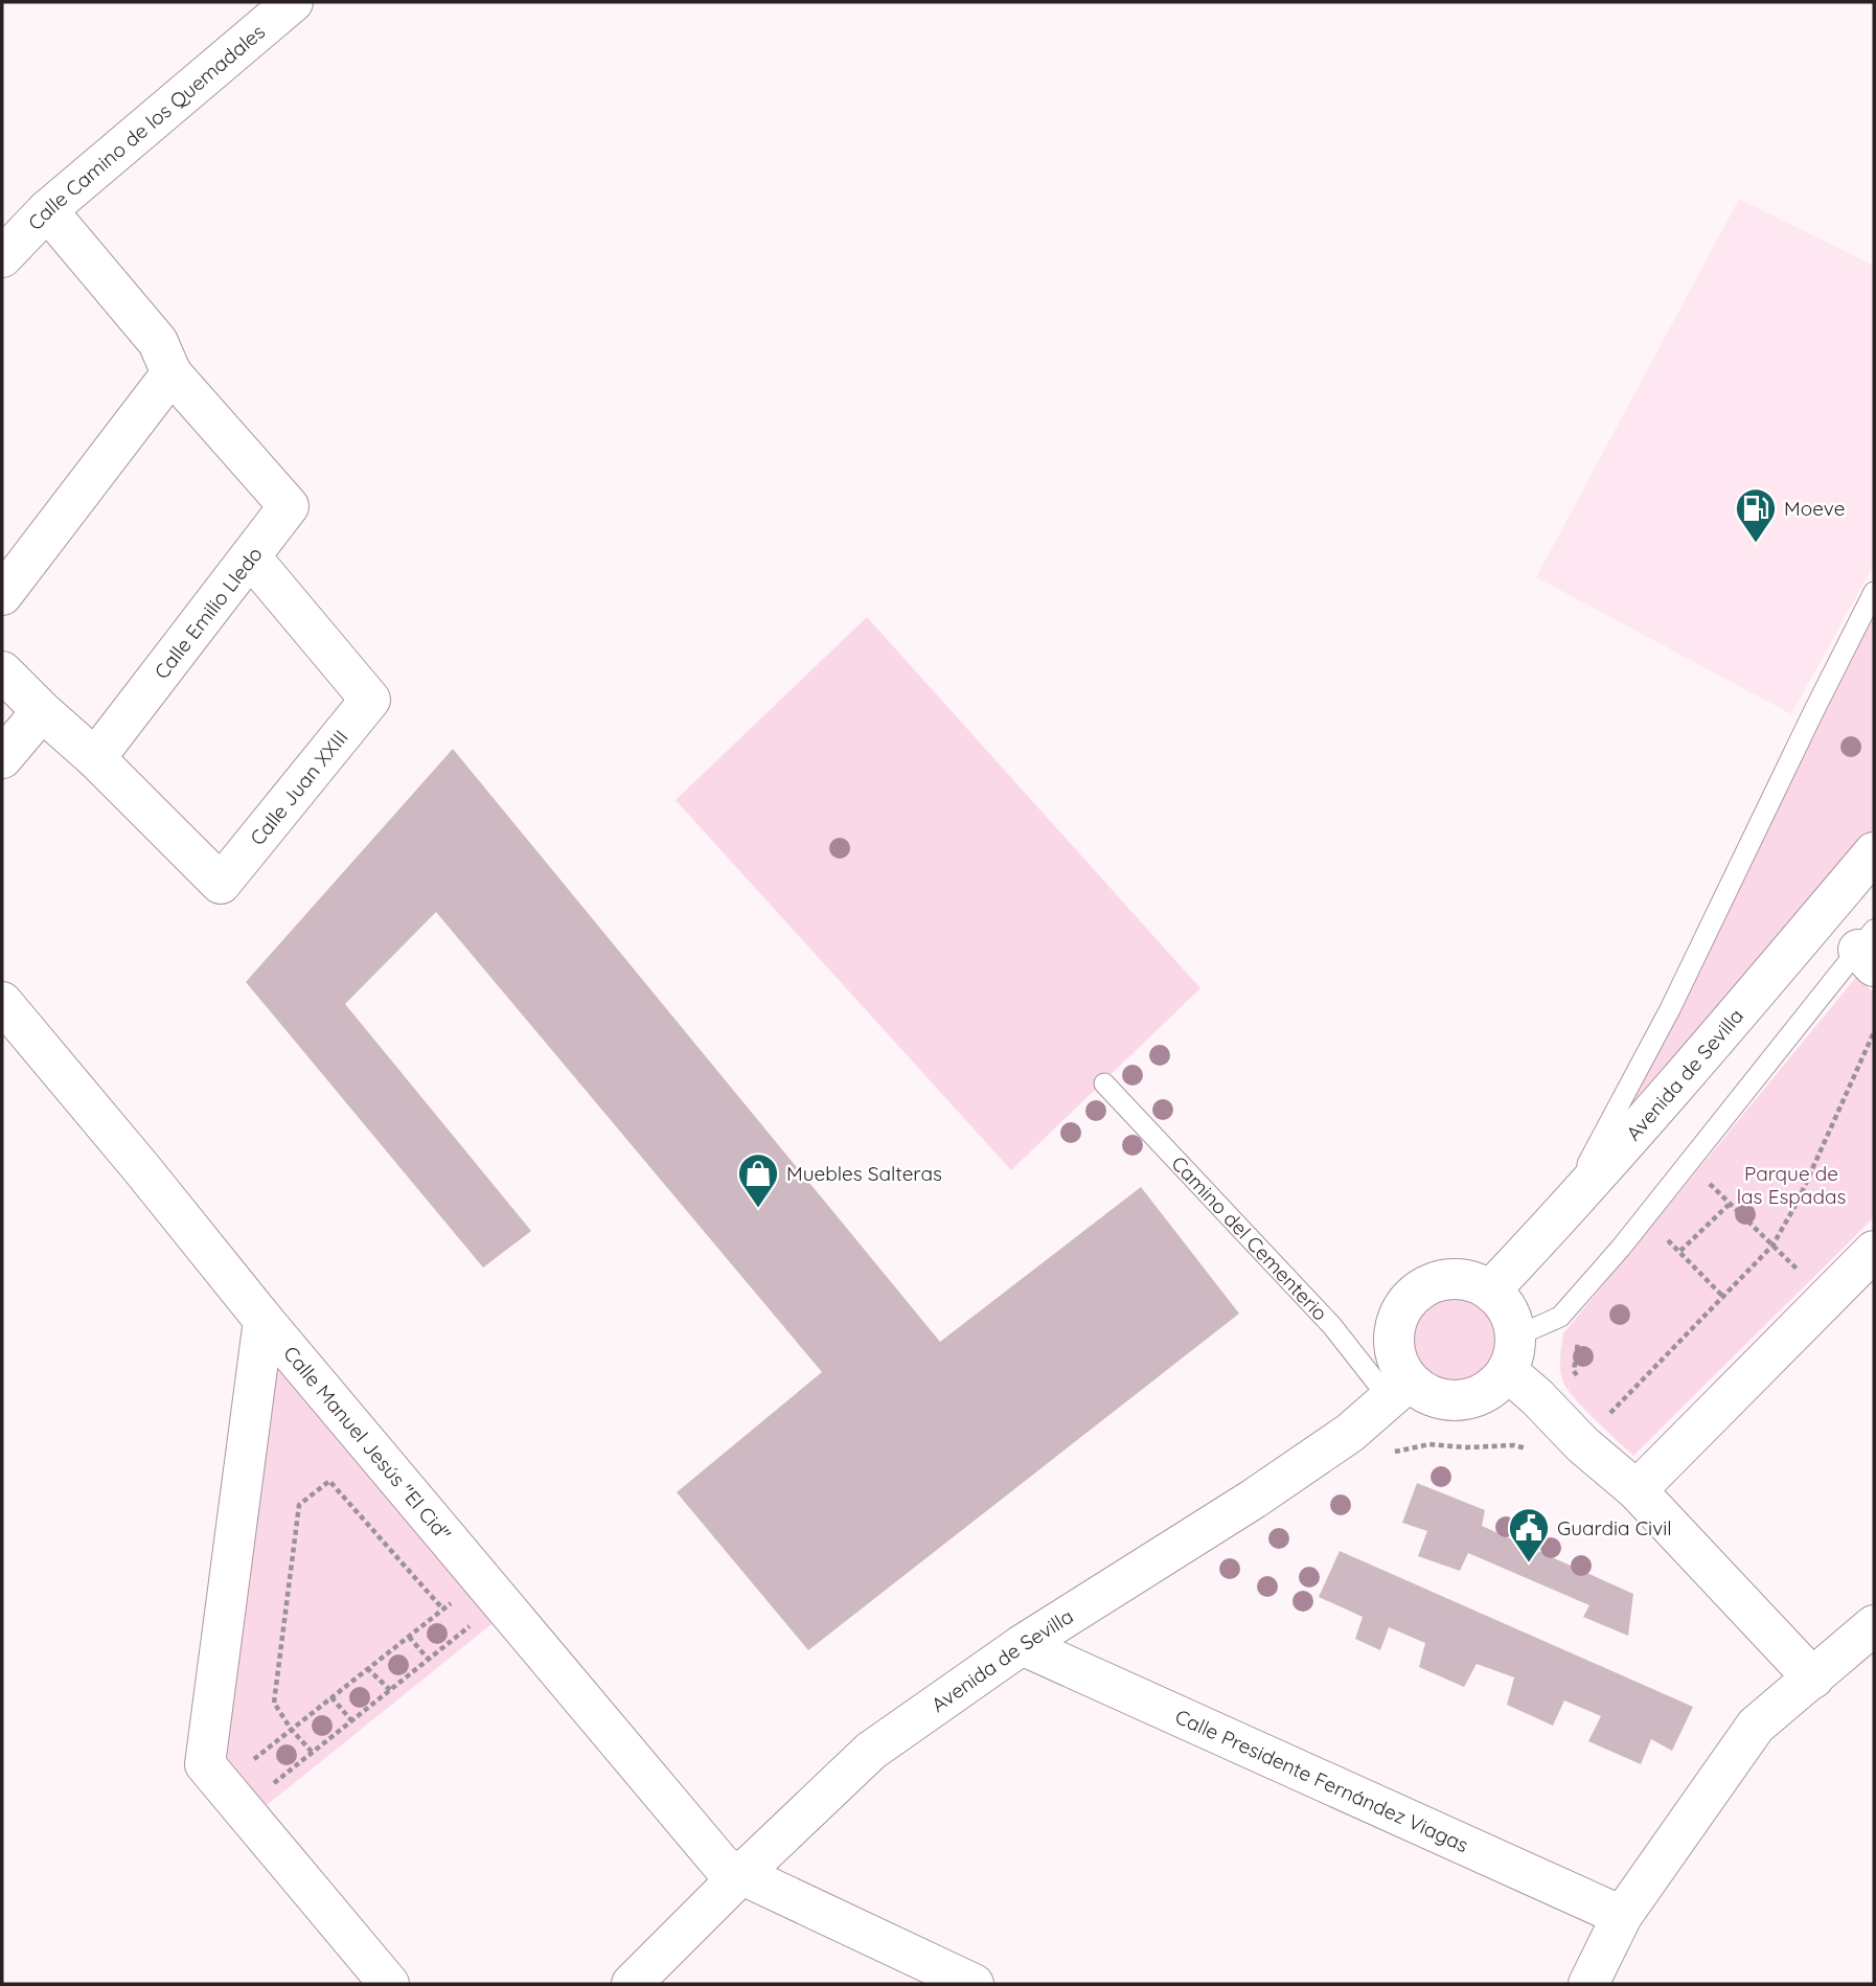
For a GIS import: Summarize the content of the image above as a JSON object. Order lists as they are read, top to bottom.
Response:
{
  "streets": {
    "street": [
      "Calle Camino de los Quemadales",
      "Calle Emilio Lledo",
      "Calle Juan XXIII",
      "Avenida de Sevilla",
      "Calle Manuel Jesús \"El Cid\"",
      "Calle Presidente Fernández Viagas"
    ],
    "lane": ["Camino del Cementerio"]
  },
  "crossings": [
    ["Calle Camino de los Quemadales", "Calle Emilio Lledo"],
    ["Calle Emilio Lledo", "Calle Juan XXIII"],
    ["Avenida de Sevilla", "Camino del Cementerio"],
    ["Avenida de Sevilla", "Calle Manuel Jesús \"El Cid\""],
    ["Avenida de Sevilla", "Calle Presidente Fernández Viagas"]
  ],
  "parks": ["Parque de las Espadas"],
  "places": {
    "fuel station": ["Moeve"],
    "shop": ["Muebles Salteras"],
    "public building": ["Guardia Civil"]
  }
}
